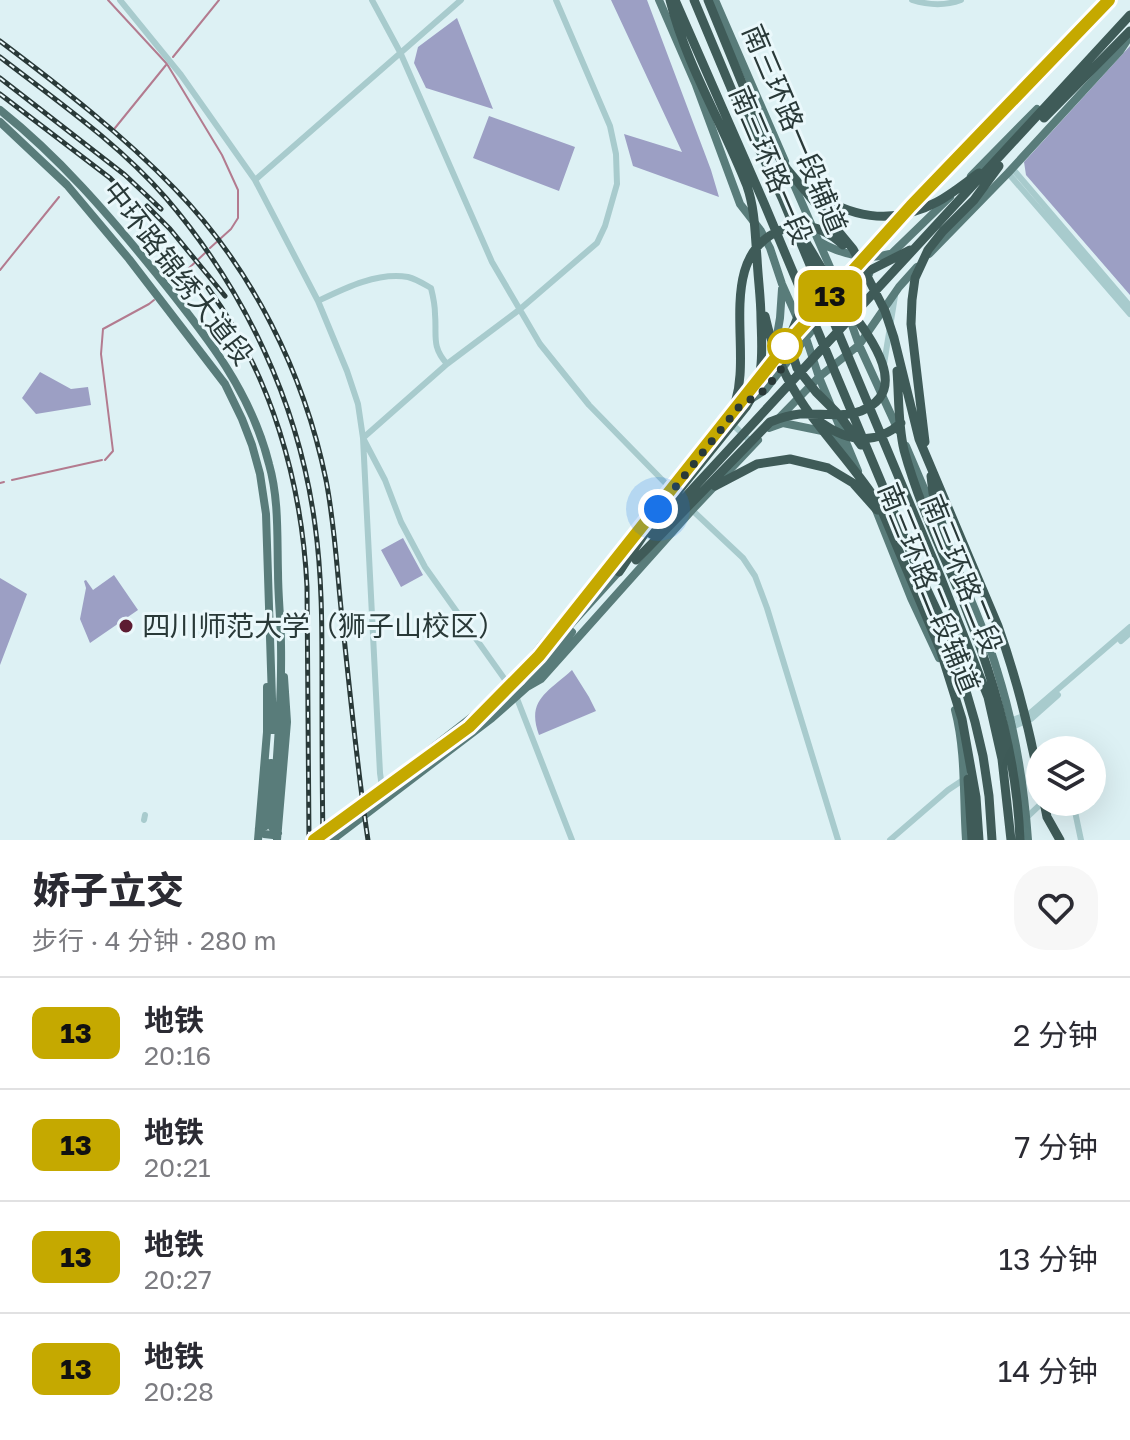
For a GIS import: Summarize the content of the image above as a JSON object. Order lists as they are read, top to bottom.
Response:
{
  "streets": {
    "highway": ["南三环路一段", "南三环路二段"],
    "main road": ["南三环路一段辅道", "中环路锦绣大道段", "南三环路二段辅道"]
  },
  "crossings": [
    ["南三环路一段辅道", "南三环路二段辅道"],
    ["南三环路一段", "南三环路二段"]
  ],
  "places": ["四川师范大学（狮子山校区）"],
  "lines": ["metro line 13"],
  "page": {
    "on_map": "13",
    "heading": ["娇子立交", "步行 · 4 分钟 · 280 m"],
    "list": [
      {
        "mark": "13",
        "name": "地铁",
        "note": "20:16",
        "value": "2 分钟"
      },
      {
        "mark": "13",
        "name": "地铁",
        "note": "20:21",
        "value": "7 分钟"
      },
      {
        "mark": "13",
        "name": "地铁",
        "note": "20:27",
        "value": "13 分钟"
      },
      {
        "mark": "13",
        "name": "地铁",
        "note": "20:28",
        "value": "14 分钟"
      }
    ]
  }
}
